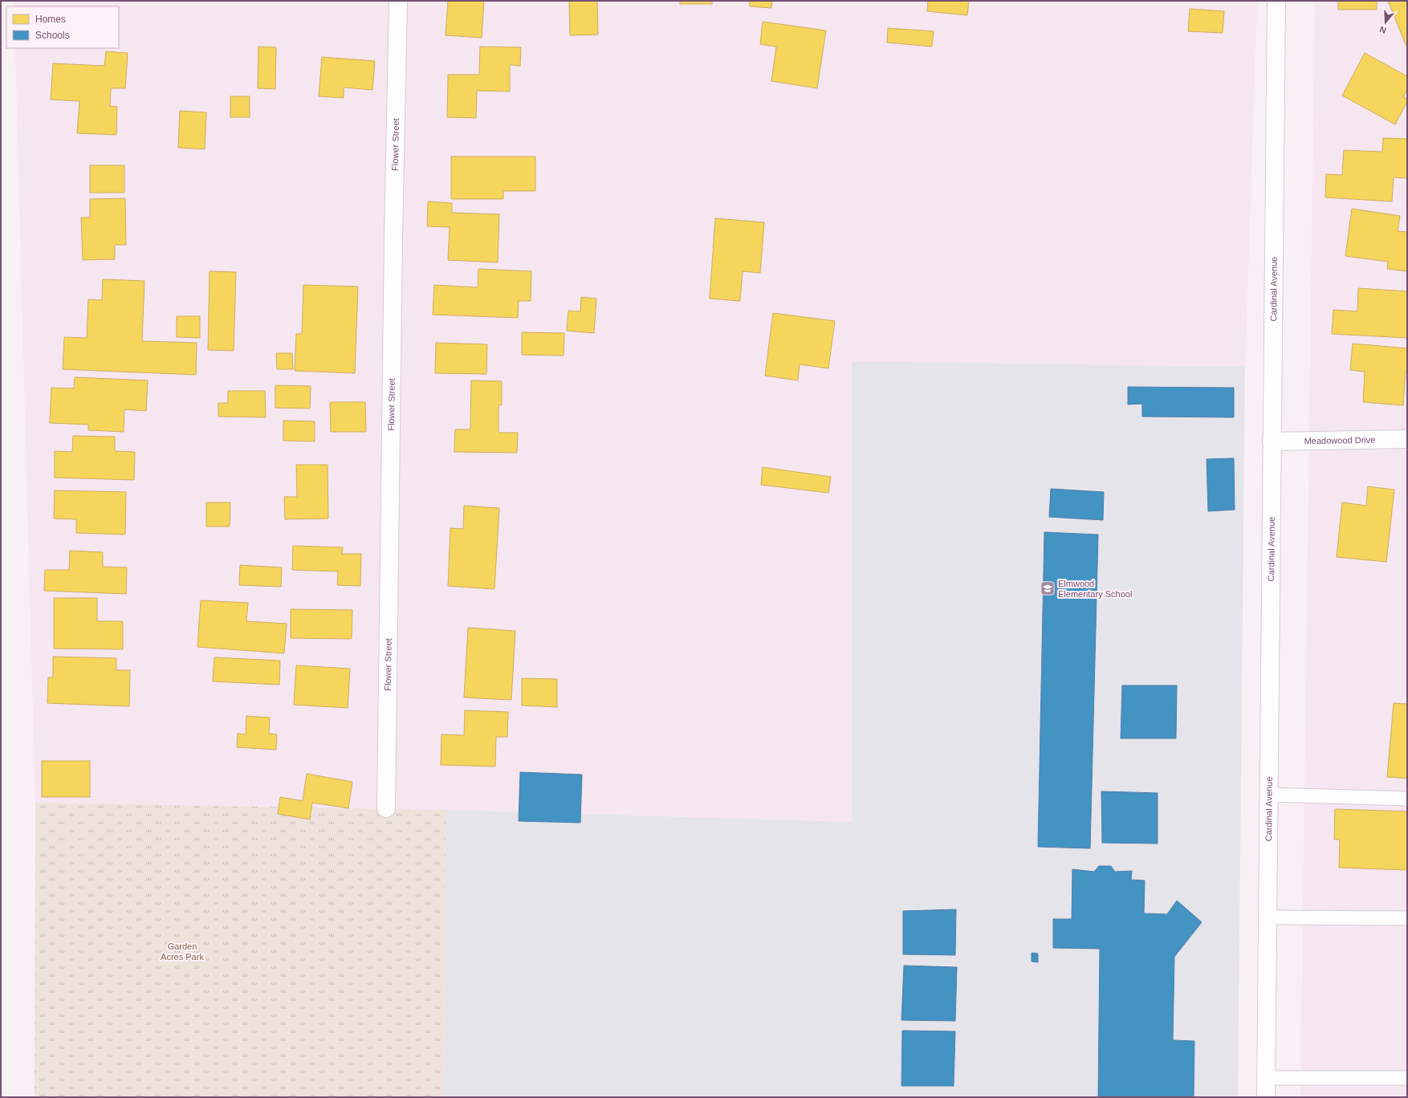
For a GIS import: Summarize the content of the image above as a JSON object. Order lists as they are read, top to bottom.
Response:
{
  "streets": {
    "street": ["Flower Street", "Cardinal Avenue", "Meadowood Drive"]
  },
  "crossings": [
    ["Cardinal Avenue", "Meadowood Drive"]
  ],
  "parks": ["Garden Acres Park"],
  "places": {
    "school or university": ["Elmwood Elementary School"]
  },
  "legend": ["Homes", "Schools"],
  "north": "bottom"
}
